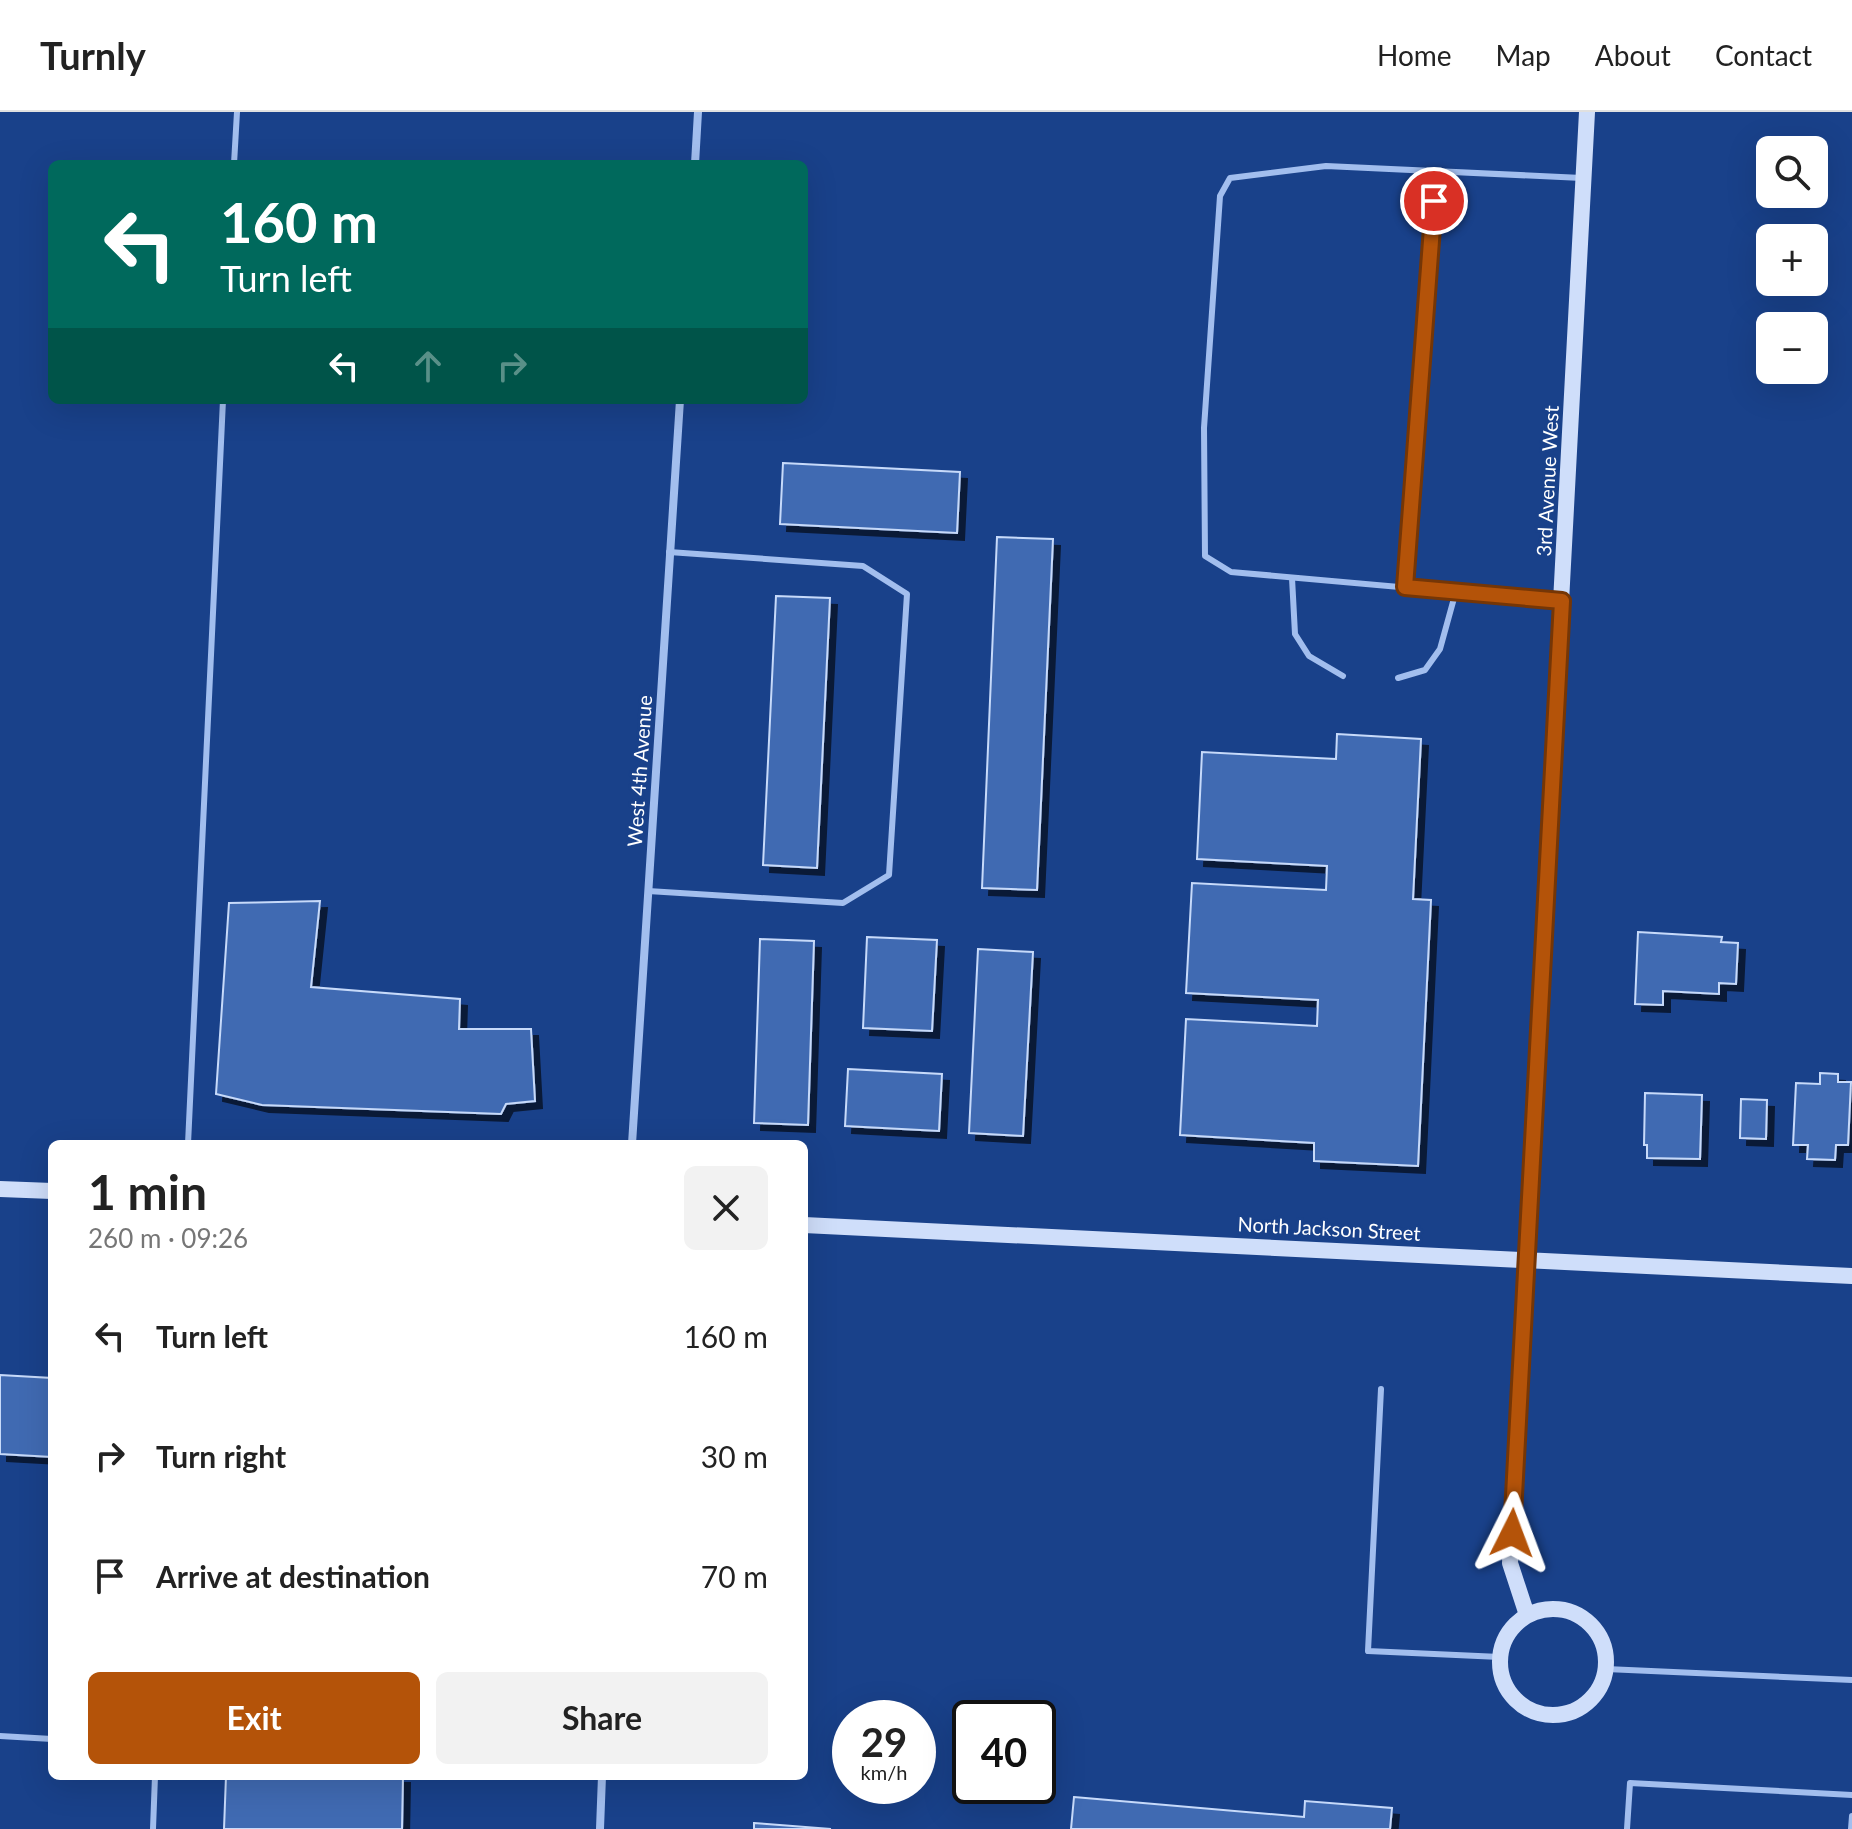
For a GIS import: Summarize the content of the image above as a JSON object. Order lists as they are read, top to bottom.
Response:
{
  "streets": {
    "street": ["3rd Avenue West", "West 4th Avenue", "North Jackson Street"]
  },
  "crossings": [
    ["3rd Avenue West", "North Jackson Street"]
  ],
  "page": {
    "header": "Turnly",
    "nav": [
      "Home",
      "Map",
      "About",
      "Contact"
    ],
    "map_buttons": ["+", "−"],
    "turn": ["160 m", "Turn left"],
    "heading": ["1 min", "260 m · 09:26"],
    "list": [
      {
        "name": "Turn left",
        "value": "160 m"
      },
      {
        "name": "Turn right",
        "value": "30 m"
      },
      {
        "name": "Arrive at destination",
        "value": "70 m"
      }
    ],
    "buttons": ["Exit", "Share"],
    "speed": "29 km/h",
    "limit": "40"
  }
}
